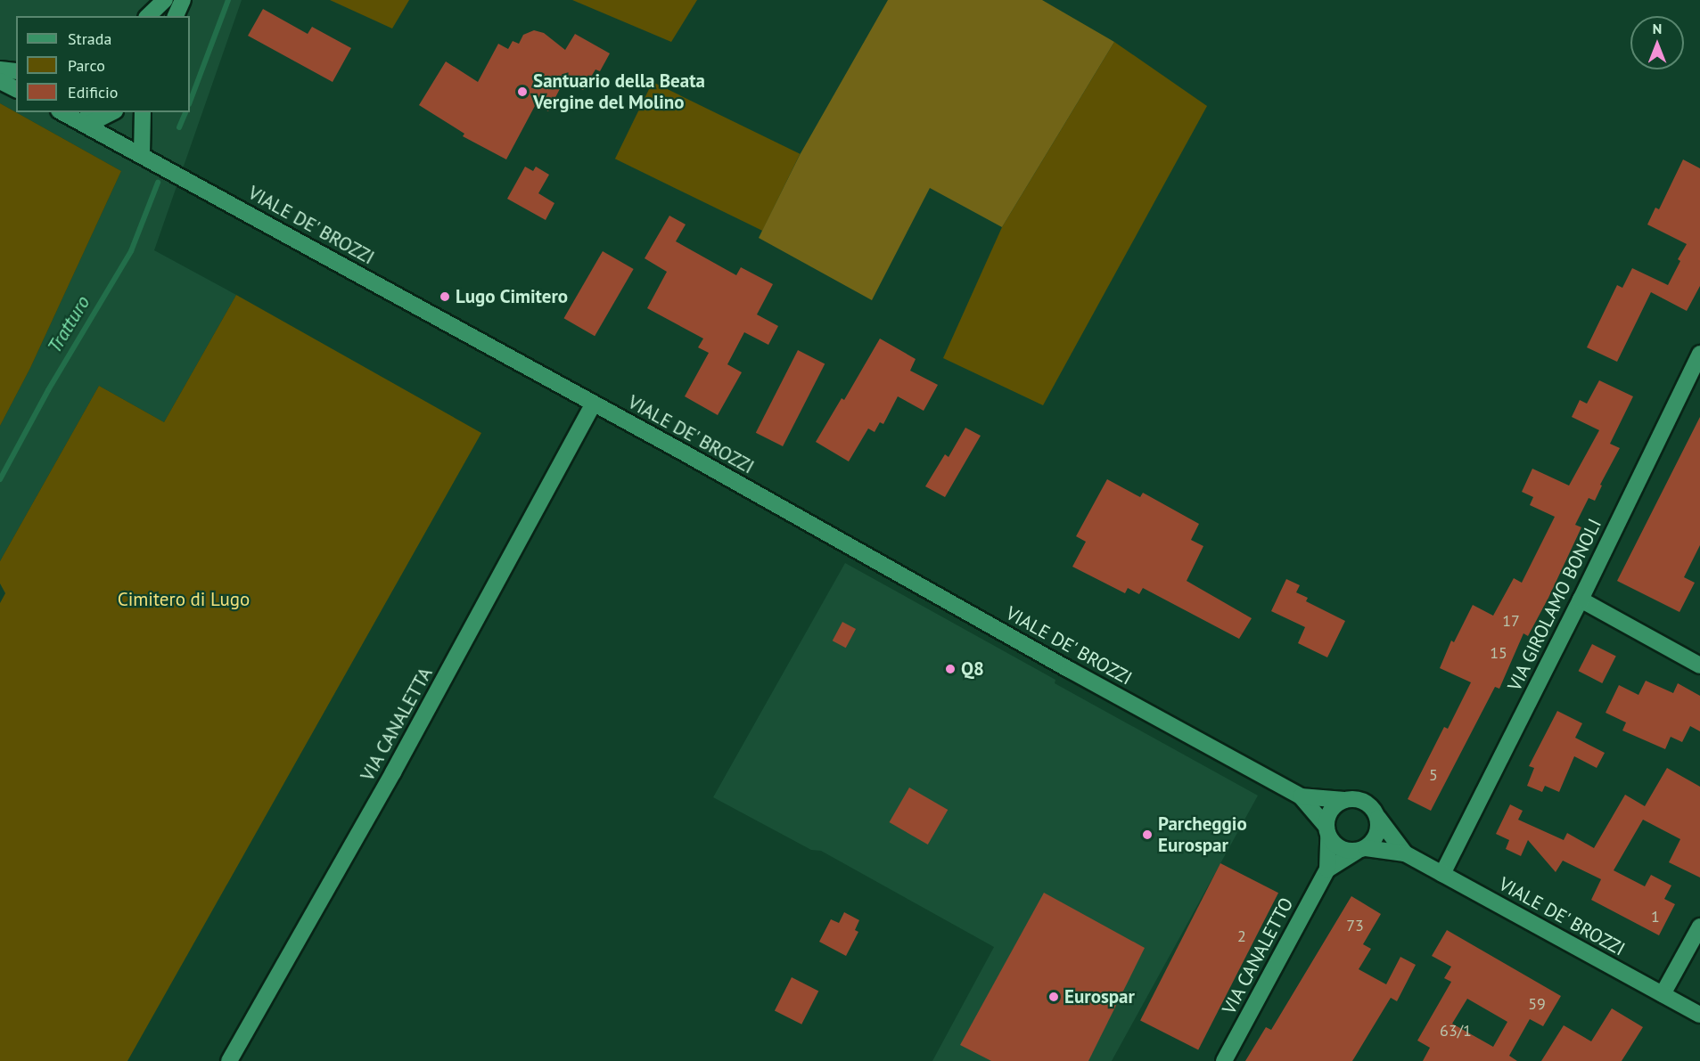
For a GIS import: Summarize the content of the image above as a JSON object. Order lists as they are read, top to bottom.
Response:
{
  "streets": {
    "street": [
      "VIALE DE' BROZZI",
      "VIA GIROLAMO BONOLI",
      "VIA CANALETTA",
      "VIA CANALETTO"
    ]
  },
  "crossings": [
    ["VIALE DE' BROZZI", "VIA GIROLAMO BONOLI"],
    ["VIALE DE' BROZZI", "VIA CANALETTA"],
    ["VIALE DE' BROZZI", "VIA CANALETTO"]
  ],
  "water": ["Tratturo"],
  "parks": ["Cimitero di Lugo"],
  "places": [
    "Santuario della Beata Vergine del Molino",
    "Lugo Cimitero",
    "Q8",
    "Parcheggio Eurospar",
    "Eurospar"
  ],
  "house_numbers": [
    "17",
    "15",
    "5",
    "1",
    "73",
    "2",
    "59",
    "63/1"
  ],
  "legend": ["Strada", "Parco", "Edificio"],
  "north": "top"
}
